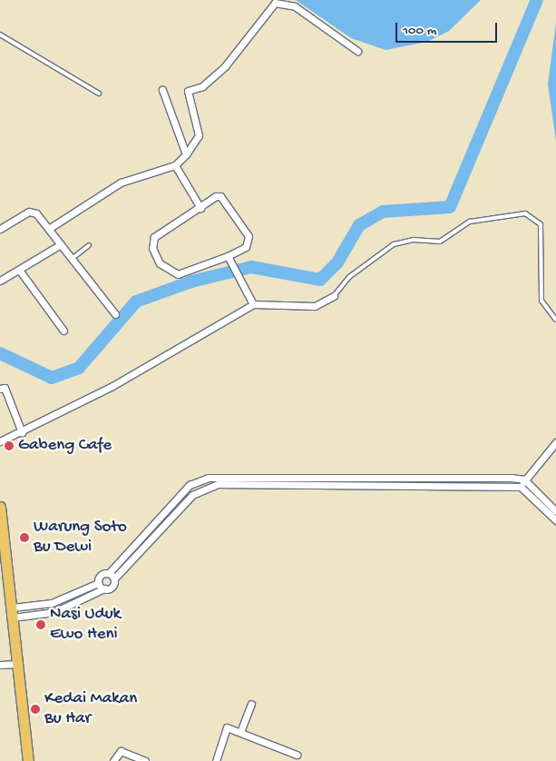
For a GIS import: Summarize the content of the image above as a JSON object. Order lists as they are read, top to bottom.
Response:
{
  "places": [
    "Gabeng Cafe",
    "Warung Soto Bu Dewi",
    "Nasi Uduk Ewo Heni",
    "Kedai Makan Bu Har"
  ],
  "scale_bar": "100 m"
}
